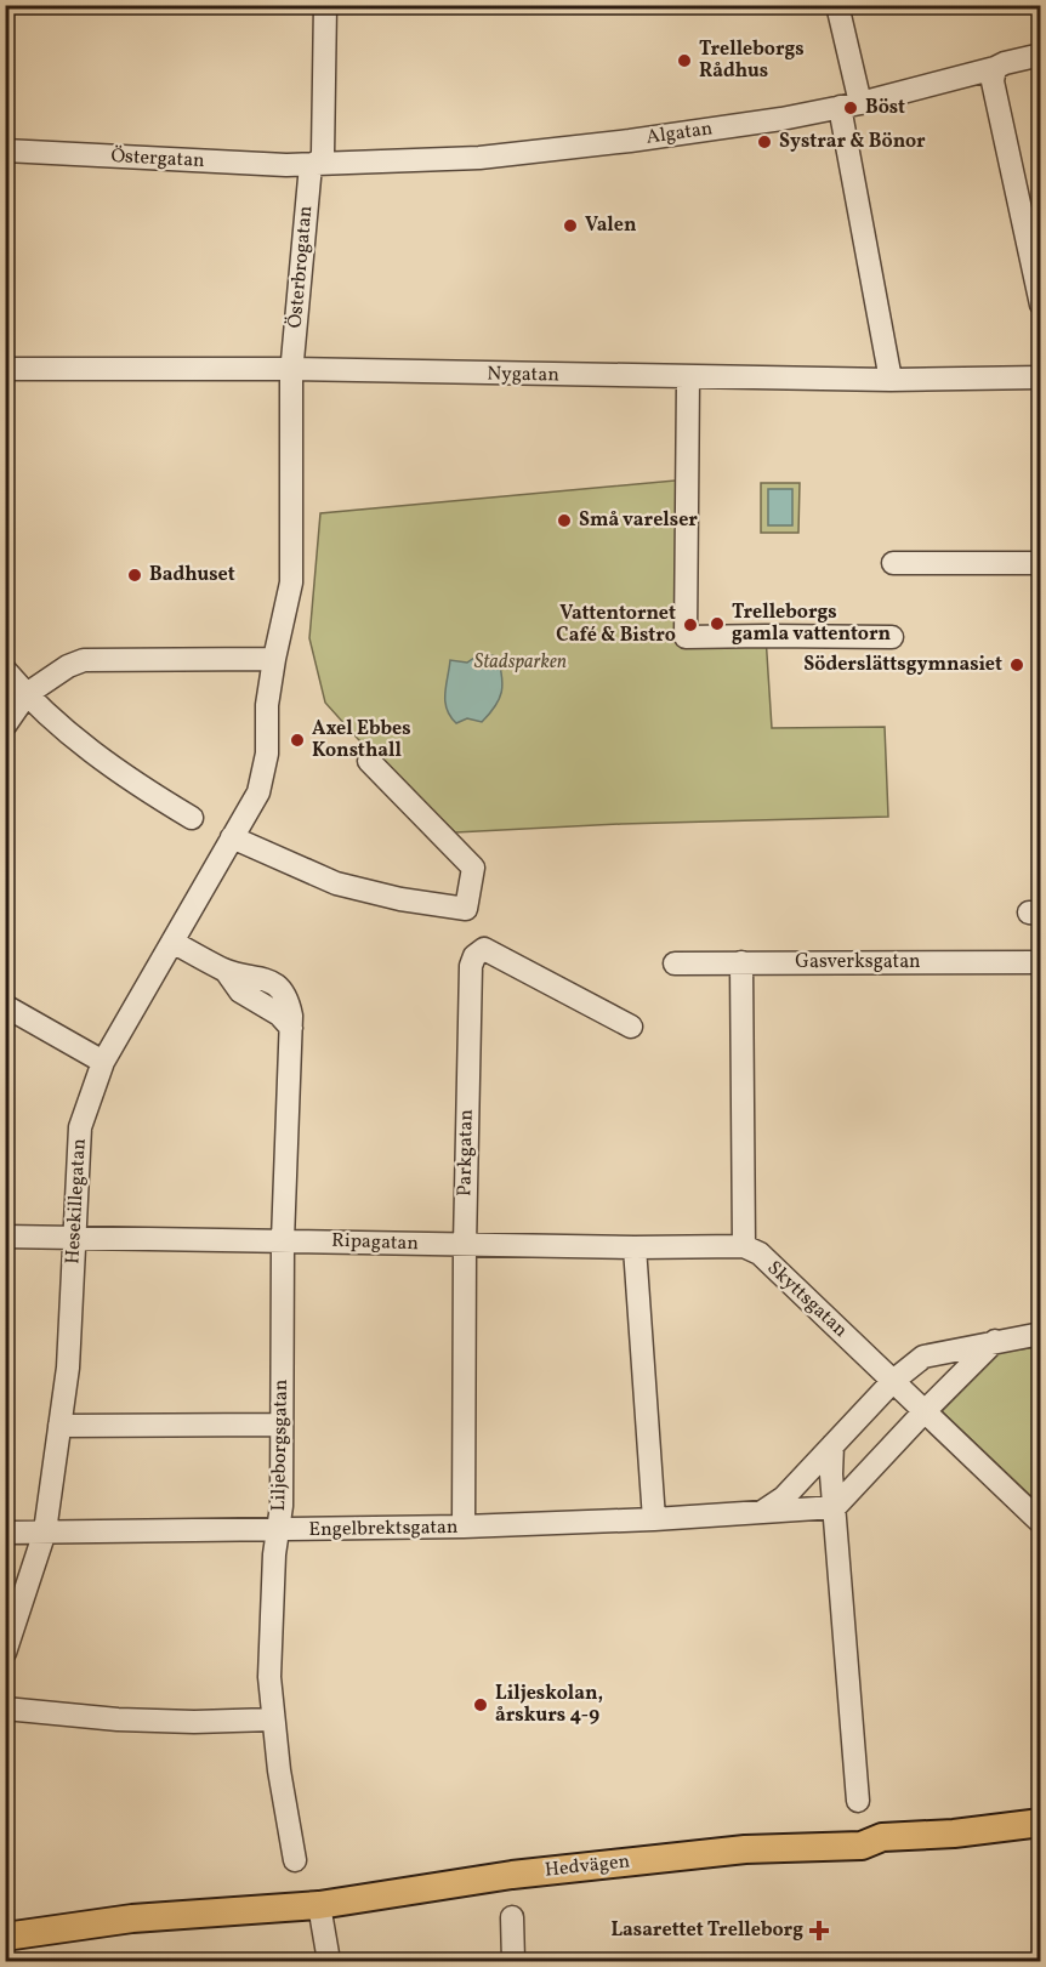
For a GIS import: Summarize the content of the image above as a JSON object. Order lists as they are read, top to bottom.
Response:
{
  "streets": {
    "main road": ["Hedvägen"],
    "street": [
      "Algatan",
      "Östergatan",
      "Österbrogatan",
      "Nygatan",
      "Gasverksgatan",
      "Parkgatan",
      "Hesekillegatan",
      "Ripagatan",
      "Skyttsgatan",
      "Liljeborgsgatan",
      "Engelbrektsgatan"
    ]
  },
  "crossings": [
    ["Algatan", "Östergatan"],
    ["Algatan", "Österbrogatan"],
    ["Östergatan", "Österbrogatan"],
    ["Österbrogatan", "Nygatan"],
    ["Österbrogatan", "Hesekillegatan"],
    ["Parkgatan", "Ripagatan"],
    ["Parkgatan", "Engelbrektsgatan"],
    ["Hesekillegatan", "Ripagatan"],
    ["Hesekillegatan", "Liljeborgsgatan"],
    ["Hesekillegatan", "Engelbrektsgatan"],
    ["Ripagatan", "Skyttsgatan"],
    ["Ripagatan", "Liljeborgsgatan"],
    ["Liljeborgsgatan", "Engelbrektsgatan"]
  ],
  "parks": ["Stadsparken"],
  "places": {
    "other": [
      "Trelleborgs Rådhus",
      "Böst",
      "Systrar & Bönor",
      "Valen",
      "Små varelser",
      "Badhuset",
      "Trelleborgs gamla vattentorn",
      "Vattentornet Café & Bistro",
      "Söderslättsgymnasiet",
      "Axel Ebbes Konsthall",
      "Liljeskolan, årskurs 4-9"
    ],
    "health": ["Lasarettet Trelleborg"]
  }
}
